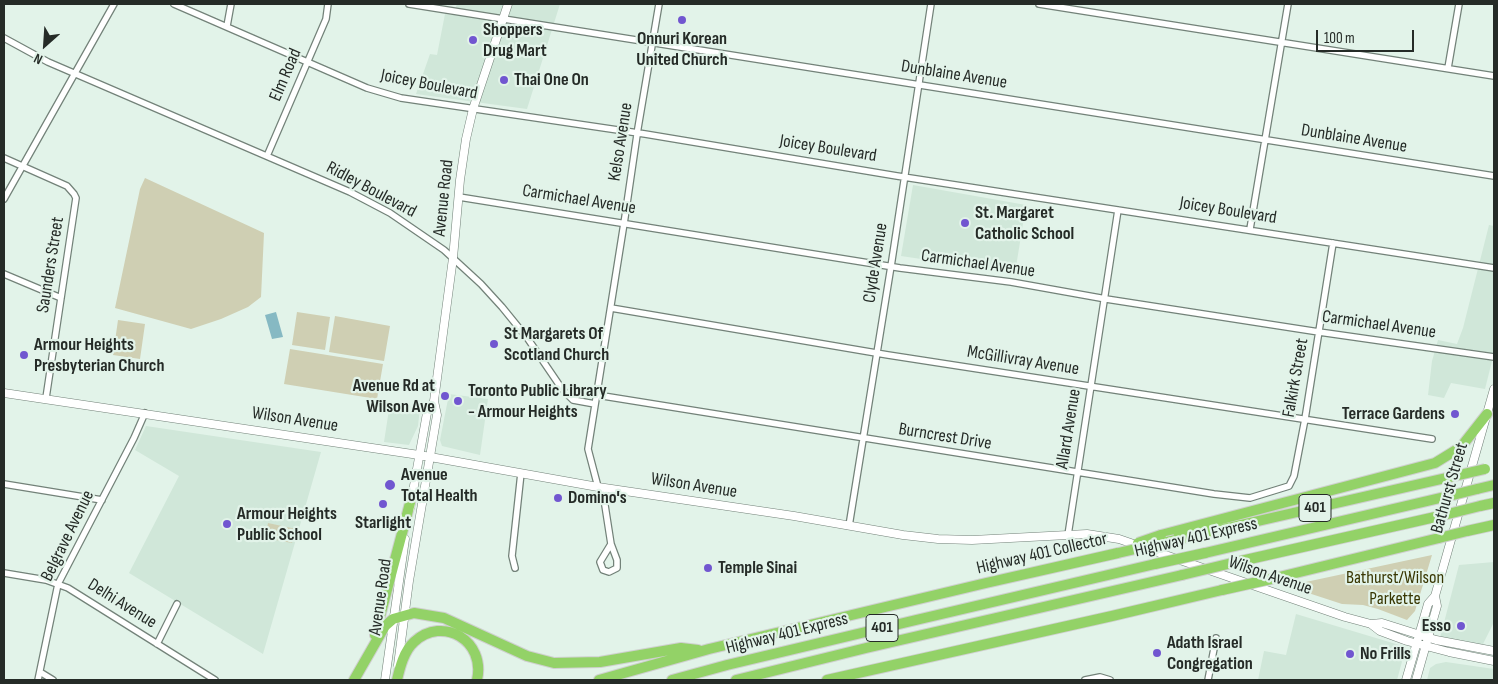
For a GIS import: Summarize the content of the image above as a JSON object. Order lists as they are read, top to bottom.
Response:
{
  "streets": {
    "highway": ["401", "Highway 401 Express", "Highway 401 Collector"],
    "main road": ["Avenue Road", "Wilson Avenue", "Bathurst Street"],
    "street": [
      "Elm Road",
      "Dunblaine Avenue",
      "Joicey Boulevard",
      "Kelso Avenue",
      "Ridley Boulevard",
      "Carmichael Avenue",
      "Clyde Avenue",
      "Saunders Street",
      "McGillivray Avenue",
      "Falkirk Street",
      "Allard Avenue",
      "Burncrest Drive",
      "Belgrave Avenue",
      "Delhi Avenue"
    ]
  },
  "crossings": [
    ["Elm Road", "Joicey Boulevard"],
    ["Elm Road", "Ridley Boulevard"],
    ["Dunblaine Avenue", "Kelso Avenue"],
    ["Dunblaine Avenue", "Avenue Road"],
    ["Dunblaine Avenue", "Clyde Avenue"],
    ["Joicey Boulevard", "Kelso Avenue"],
    ["Joicey Boulevard", "Avenue Road"],
    ["Joicey Boulevard", "Clyde Avenue"],
    ["Joicey Boulevard", "Falkirk Street"],
    ["Joicey Boulevard", "Allard Avenue"],
    ["Kelso Avenue", "Ridley Boulevard"],
    ["Kelso Avenue", "Carmichael Avenue"],
    ["Kelso Avenue", "McGillivray Avenue"],
    ["Kelso Avenue", "Burncrest Drive"],
    ["Ridley Boulevard", "Avenue Road"],
    ["Avenue Road", "Carmichael Avenue"],
    ["Avenue Road", "Wilson Avenue"],
    ["Carmichael Avenue", "Clyde Avenue"],
    ["Carmichael Avenue", "Falkirk Street"],
    ["Carmichael Avenue", "Allard Avenue"],
    ["Clyde Avenue", "McGillivray Avenue"],
    ["Clyde Avenue", "Wilson Avenue"],
    ["Clyde Avenue", "Burncrest Drive"],
    ["Saunders Street", "Wilson Avenue"],
    ["McGillivray Avenue", "Falkirk Street"],
    ["McGillivray Avenue", "Allard Avenue"],
    ["Falkirk Street", "Burncrest Drive"],
    ["Wilson Avenue", "Allard Avenue"],
    ["Wilson Avenue", "Bathurst Street"],
    ["Wilson Avenue", "Belgrave Avenue"],
    ["Allard Avenue", "Burncrest Drive"],
    ["Belgrave Avenue", "Delhi Avenue"]
  ],
  "parks": ["Bathurst/Wilson Parkette"],
  "places": [
    "Onnuri Korean United Church",
    "Shoppers Drug Mart",
    "Thai One On",
    "St. Margaret Catholic School",
    "St Margarets Of Scotland Church",
    "Armour Heights Presbyterian Church",
    "Avenue Rd at Wilson Ave",
    "Toronto Public Library - Armour Heights",
    "Terrace Gardens",
    "Avenue Total Health",
    "Domino's",
    "Starlight",
    "Armour Heights Public School",
    "Temple Sinai",
    "Esso",
    "Adath Israel Congregation",
    "No Frills"
  ],
  "scale_bar": "100 m",
  "north": "bottom left"
}
